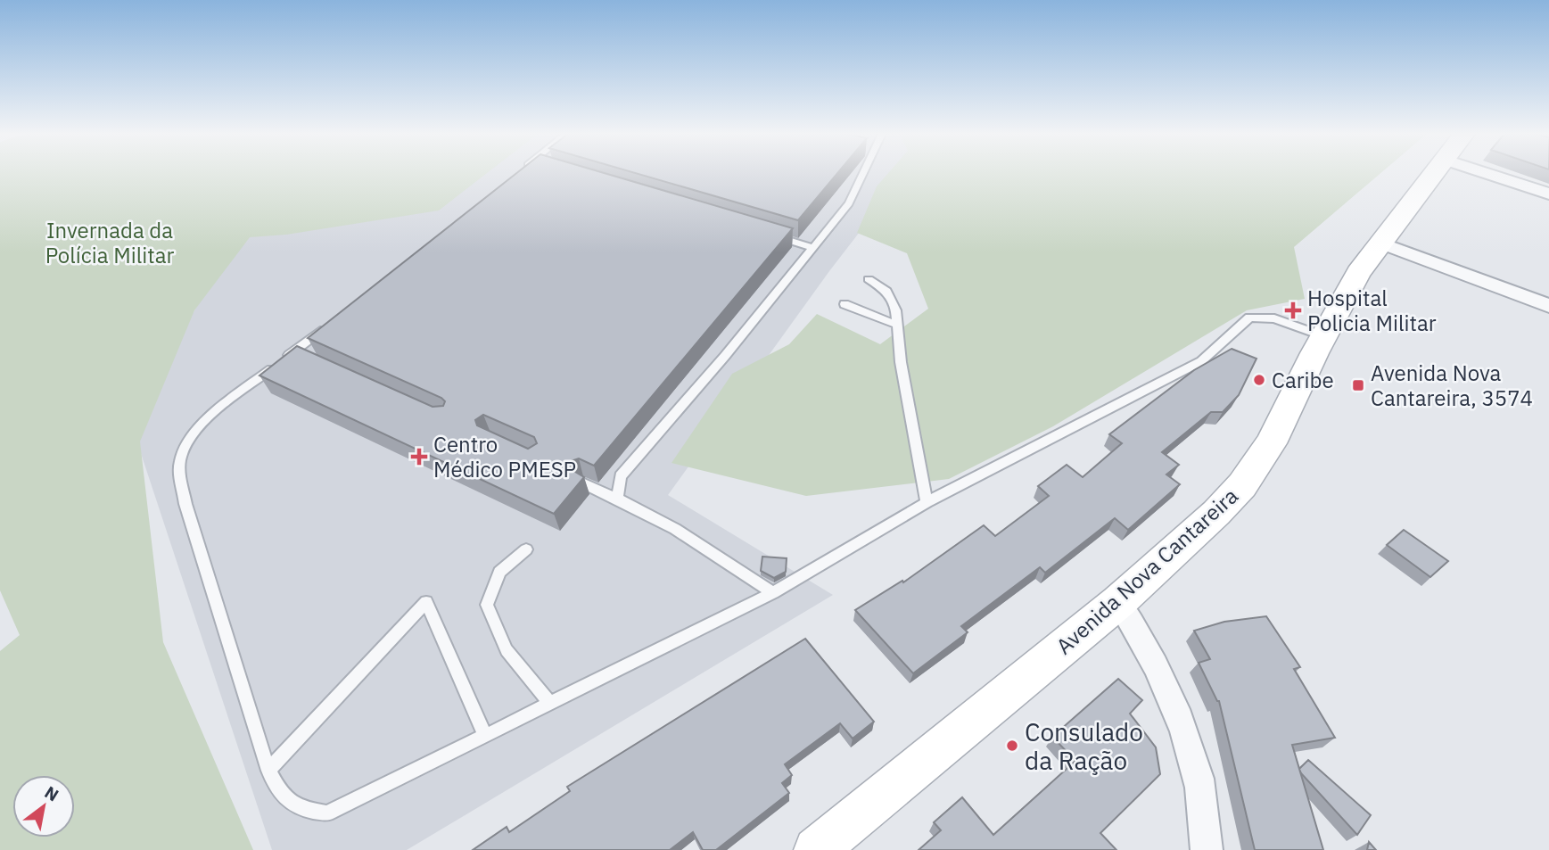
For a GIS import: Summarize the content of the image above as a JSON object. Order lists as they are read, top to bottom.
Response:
{
  "streets": {
    "main road": ["Avenida Nova Cantareira"]
  },
  "parks": ["Invernada da Polícia Militar"],
  "places": {
    "health": ["Hospital Policia Militar", "Centro Médico PMESP"],
    "other": ["Caribe", "Consulado da Ração"],
    "transit": ["Avenida Nova Cantareira, 3574"]
  },
  "north": "top right"
}
